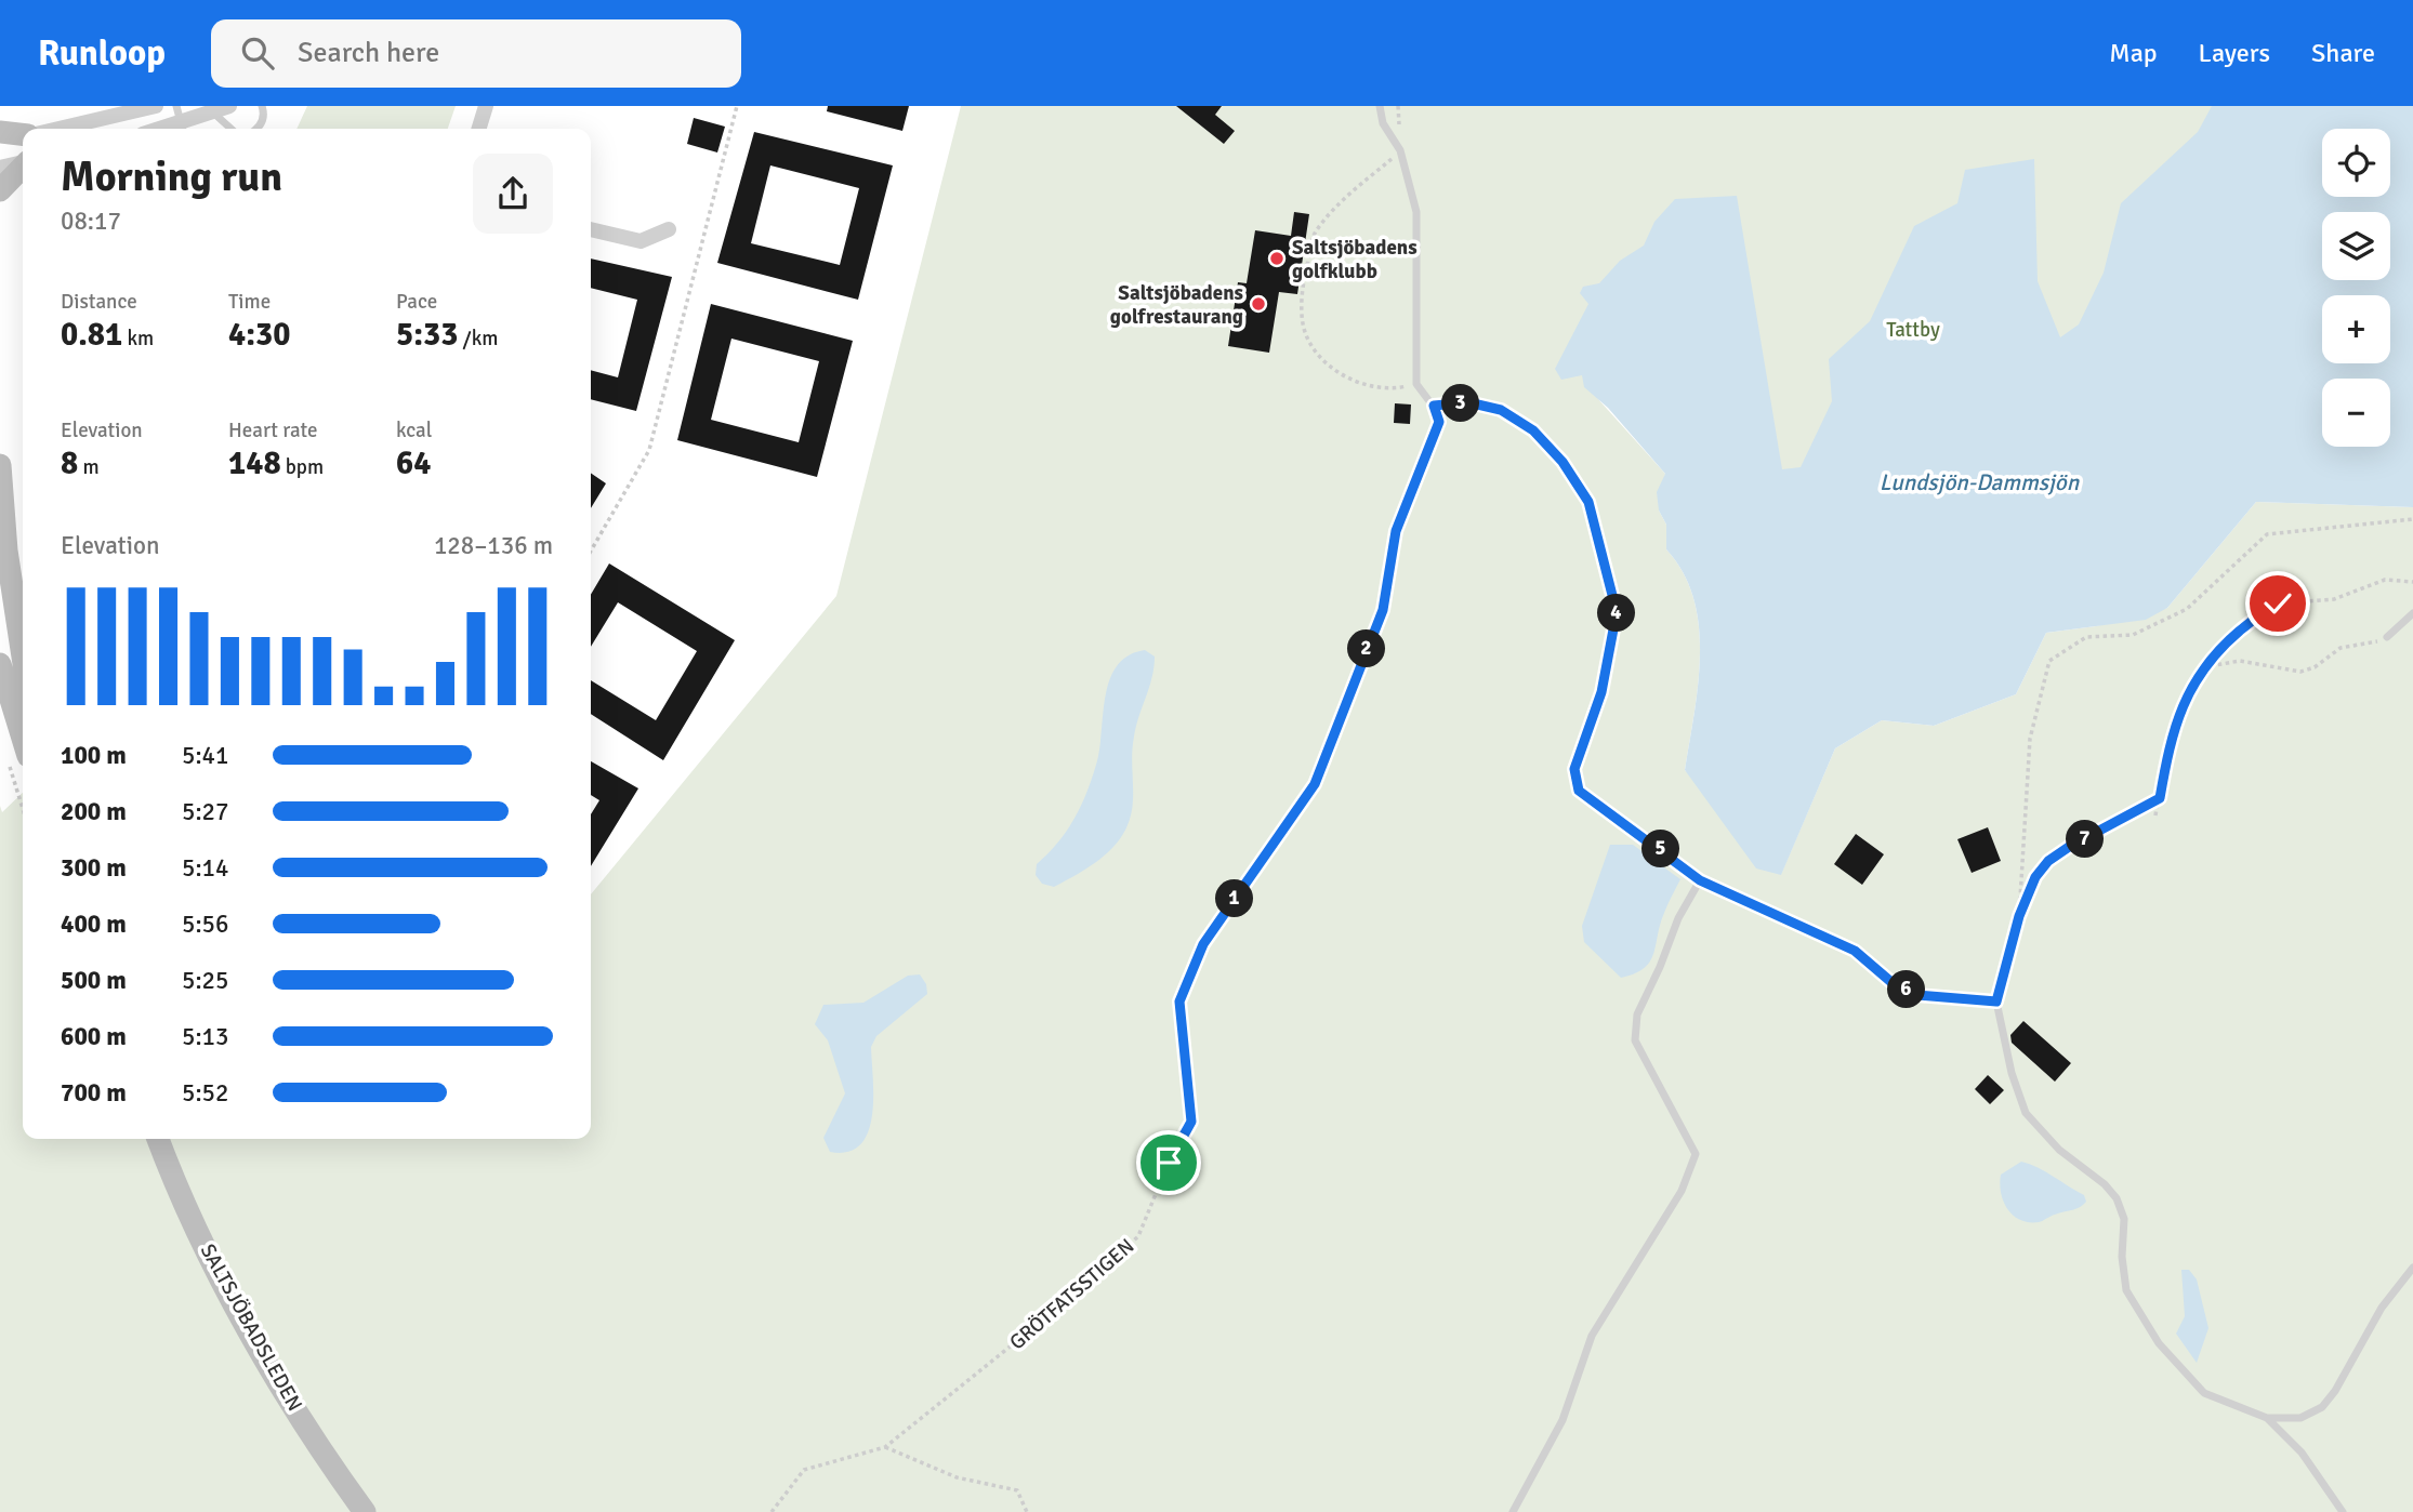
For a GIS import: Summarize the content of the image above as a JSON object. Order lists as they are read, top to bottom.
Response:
{
  "streets": {
    "main road": ["SALTSJÖBADSLEDEN"],
    "path": ["GRÖTFATSSTIGEN"]
  },
  "water": ["Lundsjön-Dammsjön"],
  "parks": ["Tattby"],
  "places": ["Saltsjöbadens golfklubb", "Saltsjöbadens golfrestaurang"],
  "page": {
    "header": "Runloop",
    "search": "Search here",
    "nav": ["Map", "Layers", "Share"],
    "map_buttons": ["+", "−"],
    "heading": ["Morning run", "08:17"],
    "stats": [
      ["Distance", "0.81 km"],
      ["Time", "4:30"],
      ["Pace", "5:33 /km"],
      ["Elevation", "8 m"],
      ["Heart rate", "148 bpm"],
      ["kcal", "64"]
    ],
    "pins": [
      "3",
      "4",
      "2",
      "7",
      "5",
      "1",
      "6"
    ],
    "chart": ["Elevation", "128–136 m"],
    "list": [
      {
        "name": "100 m",
        "note": "5:41"
      },
      {
        "name": "200 m",
        "note": "5:27"
      },
      {
        "name": "300 m",
        "note": "5:14"
      },
      {
        "name": "400 m",
        "note": "5:56"
      },
      {
        "name": "500 m",
        "note": "5:25"
      },
      {
        "name": "600 m",
        "note": "5:13"
      },
      {
        "name": "700 m",
        "note": "5:52"
      }
    ]
  }
}
